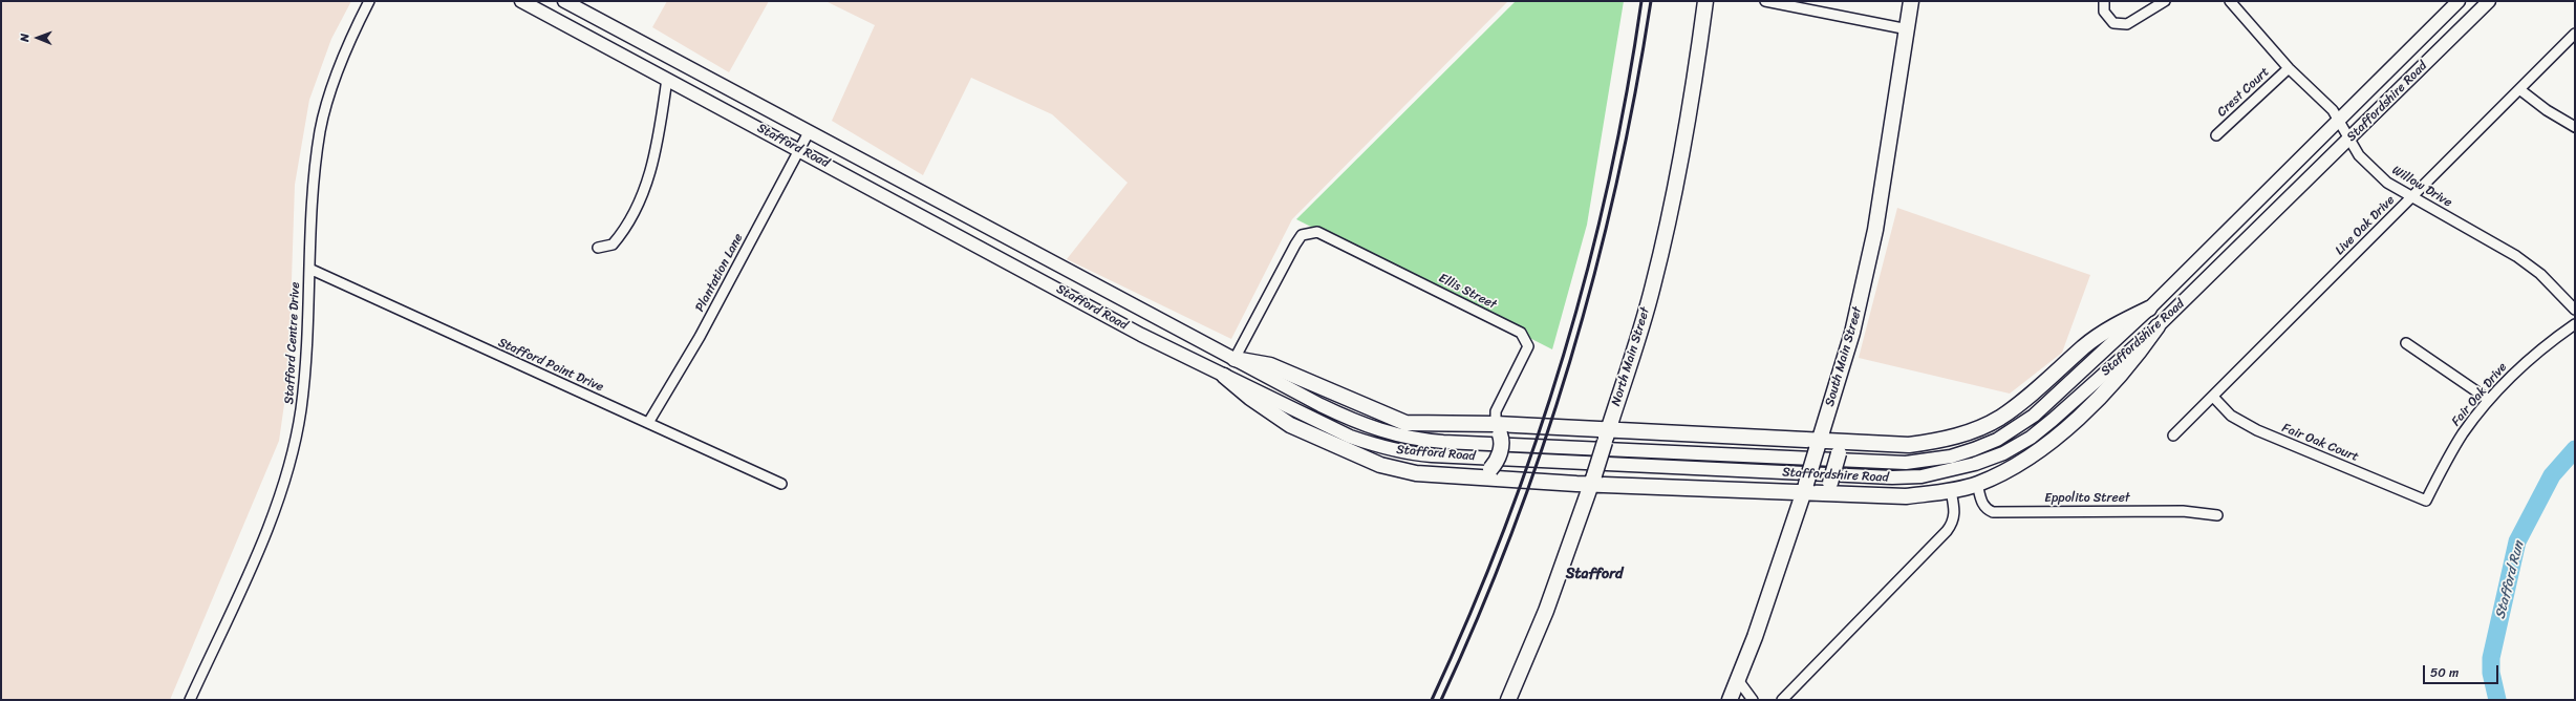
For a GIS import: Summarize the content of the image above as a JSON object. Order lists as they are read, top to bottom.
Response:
{
  "streets": {
    "highway": ["North Main Street", "South Main Street"],
    "main road": ["Staffordshire Road", "Stafford Road"],
    "street": [
      "Crest Court",
      "Willow Drive",
      "Live Oak Drive",
      "Plantation Lane",
      "Ellis Street",
      "Stafford Centre Drive",
      "Stafford Point Drive",
      "Fair Oak Drive",
      "Fair Oak Court",
      "Eppolito Street"
    ]
  },
  "crossings": [
    ["Crest Court", "Willow Drive"],
    ["Staffordshire Road", "Stafford Road"],
    ["Staffordshire Road", "Willow Drive"],
    ["Stafford Road", "Plantation Lane"],
    ["Stafford Road", "Ellis Street"],
    ["Willow Drive", "Live Oak Drive"],
    ["Live Oak Drive", "Fair Oak Court"],
    ["Plantation Lane", "Stafford Point Drive"],
    ["Stafford Centre Drive", "Stafford Point Drive"],
    ["Fair Oak Drive", "Fair Oak Court"]
  ],
  "districts": ["Stafford"],
  "water": ["Stafford Run"],
  "scale_bar": "50 m",
  "north": "left"
}
